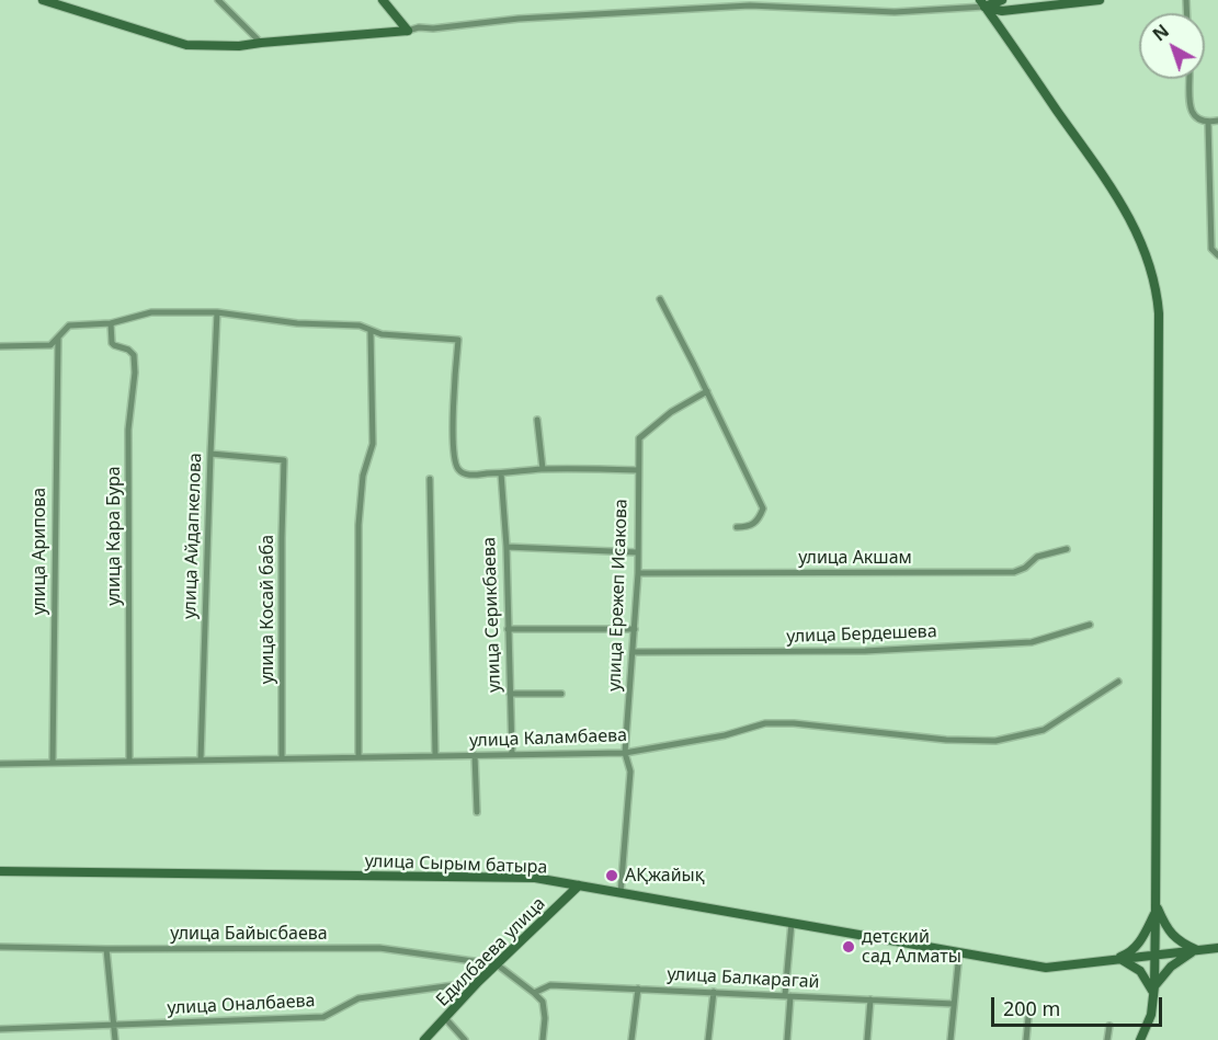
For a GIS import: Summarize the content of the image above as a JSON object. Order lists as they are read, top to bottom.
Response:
{
  "streets": {
    "street": [
      "улица Кара Бура",
      "улица Айдапкелова",
      "улица Арипова",
      "улица Акшам",
      "улица Ережеп Исакова",
      "улица Косай баба",
      "улица Серикбаева",
      "улица Бердешева",
      "улица Каламбаева",
      "улица Сырым батыра",
      "улица Байысбаева",
      "Едилбаева улица",
      "улица Балкарагай",
      "улица Оналбаева"
    ]
  },
  "crossings": [
    ["улица Кара Бура", "улица Каламбаева"],
    ["улица Айдапкелова", "улица Косай баба"],
    ["улица Айдапкелова", "улица Каламбаева"],
    ["улица Арипова", "улица Каламбаева"],
    ["улица Акшам", "улица Ережеп Исакова"],
    ["улица Ережеп Исакова", "улица Бердешева"],
    ["улица Ережеп Исакова", "улица Каламбаева"],
    ["улица Ережеп Исакова", "улица Сырым батыра"],
    ["улица Косай баба", "улица Каламбаева"],
    ["улица Серикбаева", "улица Каламбаева"],
    ["улица Сырым батыра", "Едилбаева улица"],
    ["улица Байысбаева", "Едилбаева улица"],
    ["Едилбаева улица", "улица Оналбаева"]
  ],
  "places": ["АҚжайық", "детский сад Алматы"],
  "scale_bar": "200 m",
  "north": "top left"
}
